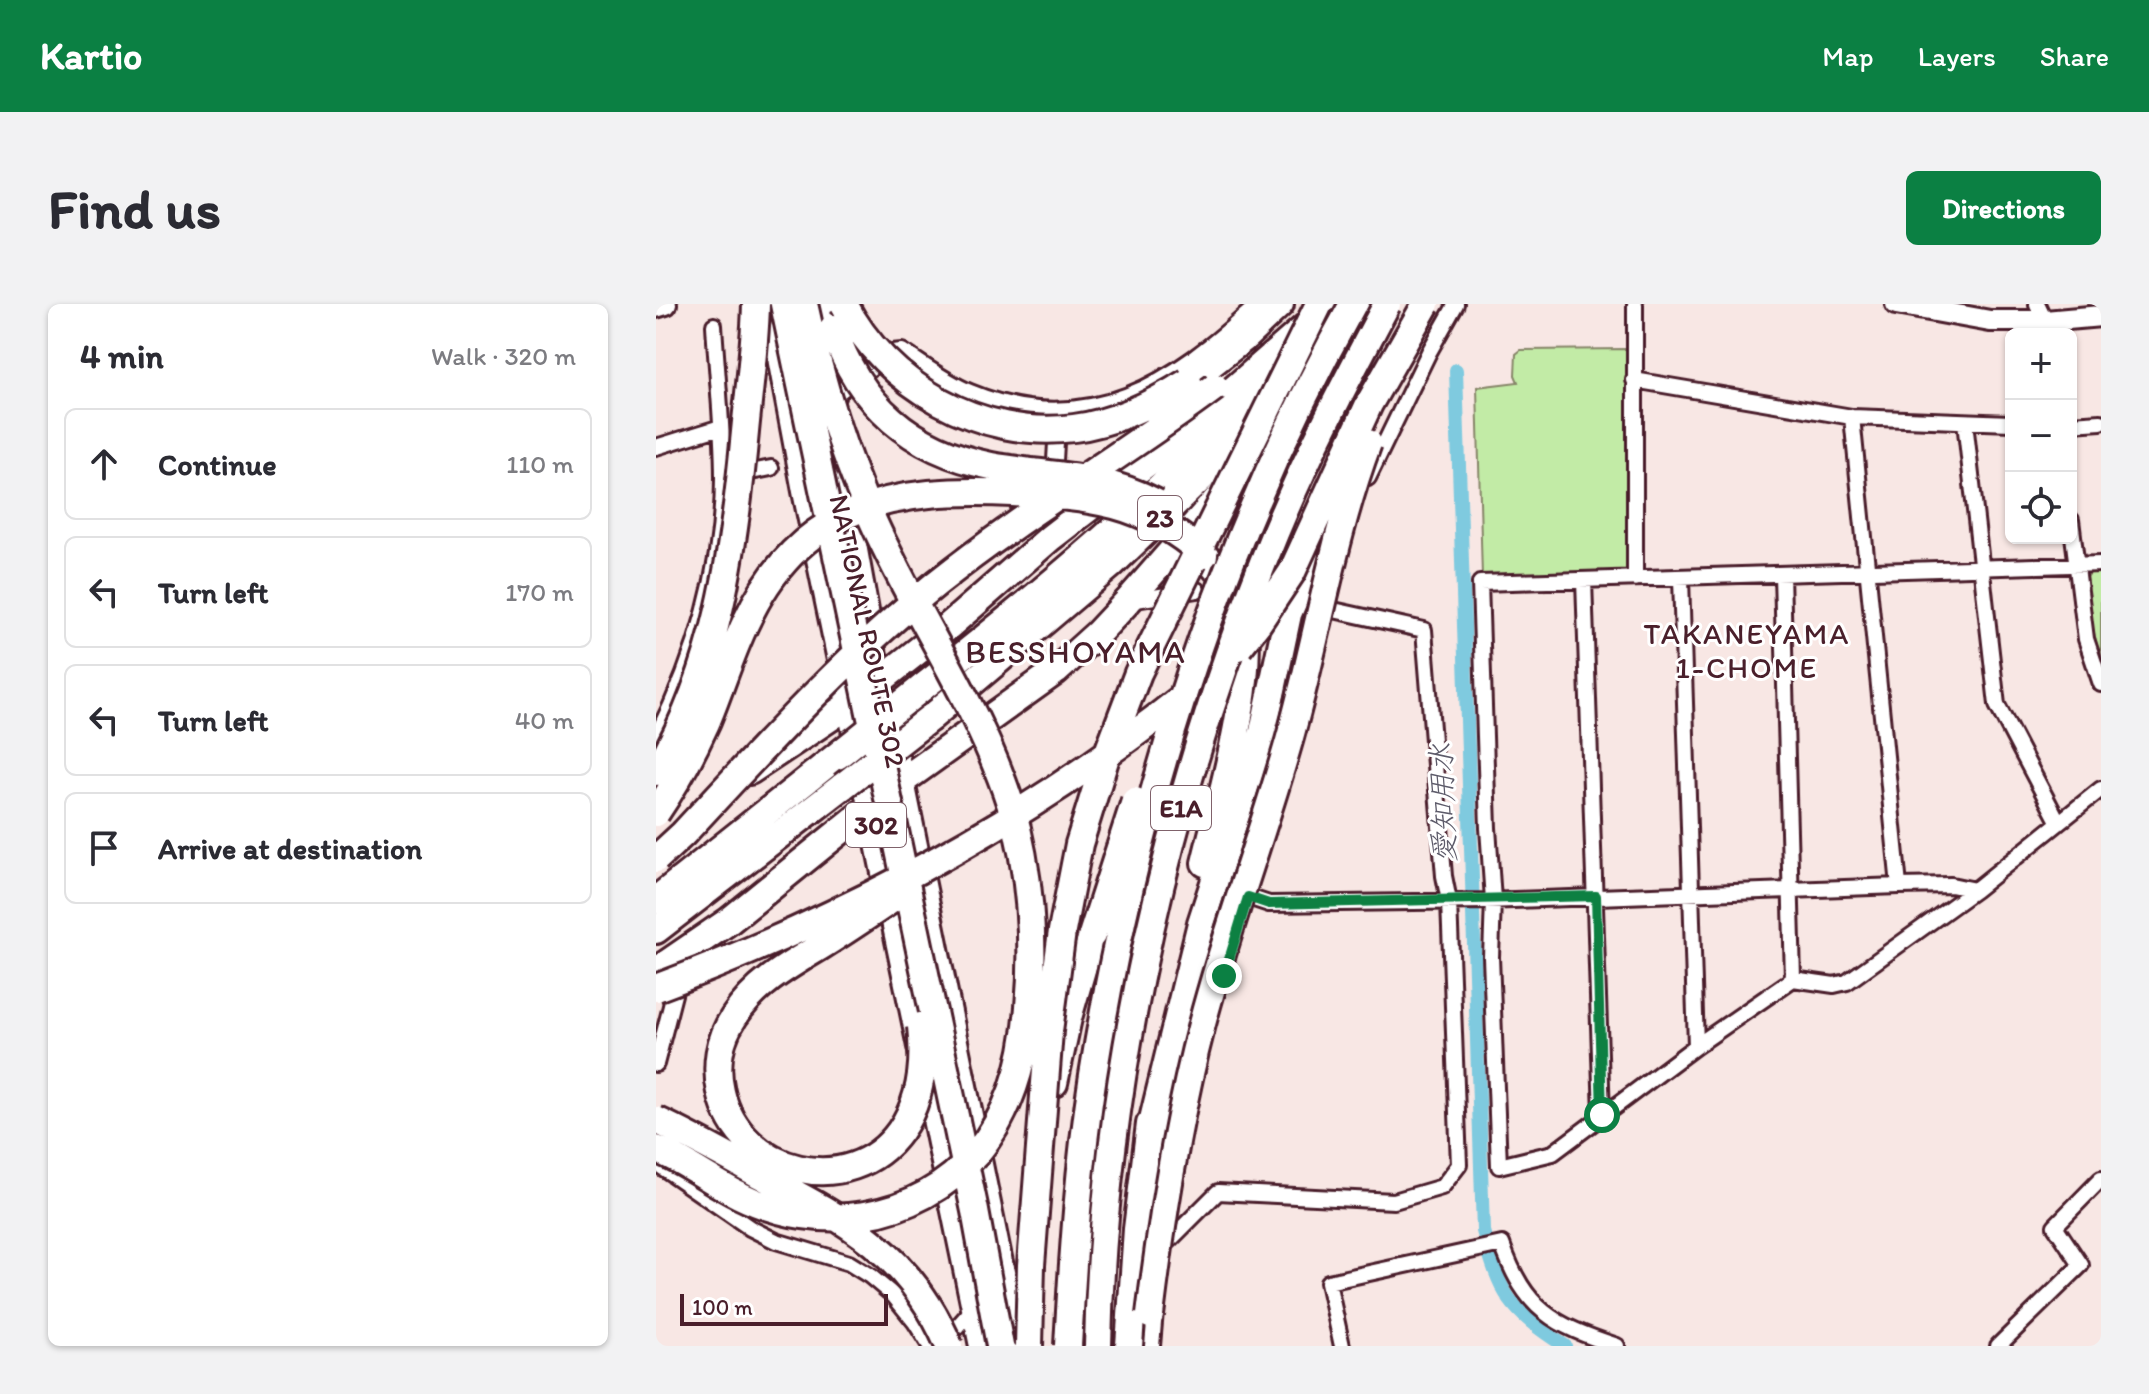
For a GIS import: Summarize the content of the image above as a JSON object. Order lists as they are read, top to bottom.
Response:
{
  "streets": {
    "highway": [
      "23",
      "NATIONAL ROUTE 302",
      "E1A",
      "302"
    ]
  },
  "districts": ["TAKANEYAMA 1-CHOME", "BESSHOYAMA"],
  "water": ["愛知用水"],
  "scale_bar": "100 m",
  "page": {
    "header": "Kartio",
    "nav": ["Map", "Layers", "Share"],
    "buttons": "Directions",
    "title": "Find us",
    "heading": ["4 min", "Walk · 320 m"],
    "map_buttons": ["+", "−"],
    "list": [
      ["Continue", "110 m"],
      ["Turn left", "170 m"],
      ["Turn left", "40 m"],
      "Arrive at destination"
    ],
    "scale": "100 m"
  }
}
